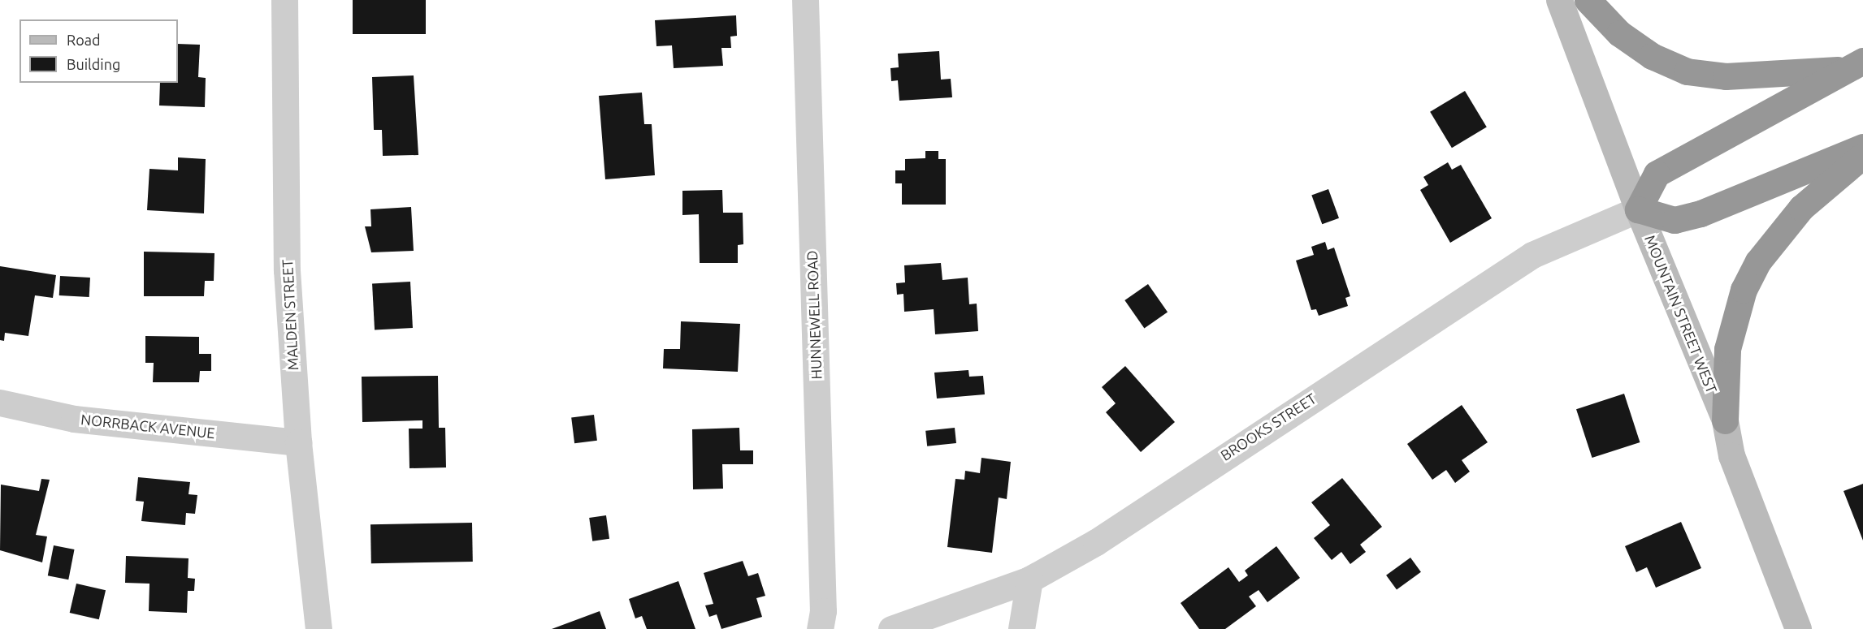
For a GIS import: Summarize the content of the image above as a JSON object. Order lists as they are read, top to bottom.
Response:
{
  "streets": {
    "main road": ["MOUNTAIN STREET WEST"],
    "street": [
      "MALDEN STREET",
      "HUNNEWELL ROAD",
      "NORRBACK AVENUE",
      "BROOKS STREET"
    ]
  },
  "crossings": [
    ["MOUNTAIN STREET WEST", "BROOKS STREET"],
    ["MALDEN STREET", "NORRBACK AVENUE"]
  ],
  "legend": ["Road", "Building"]
}
